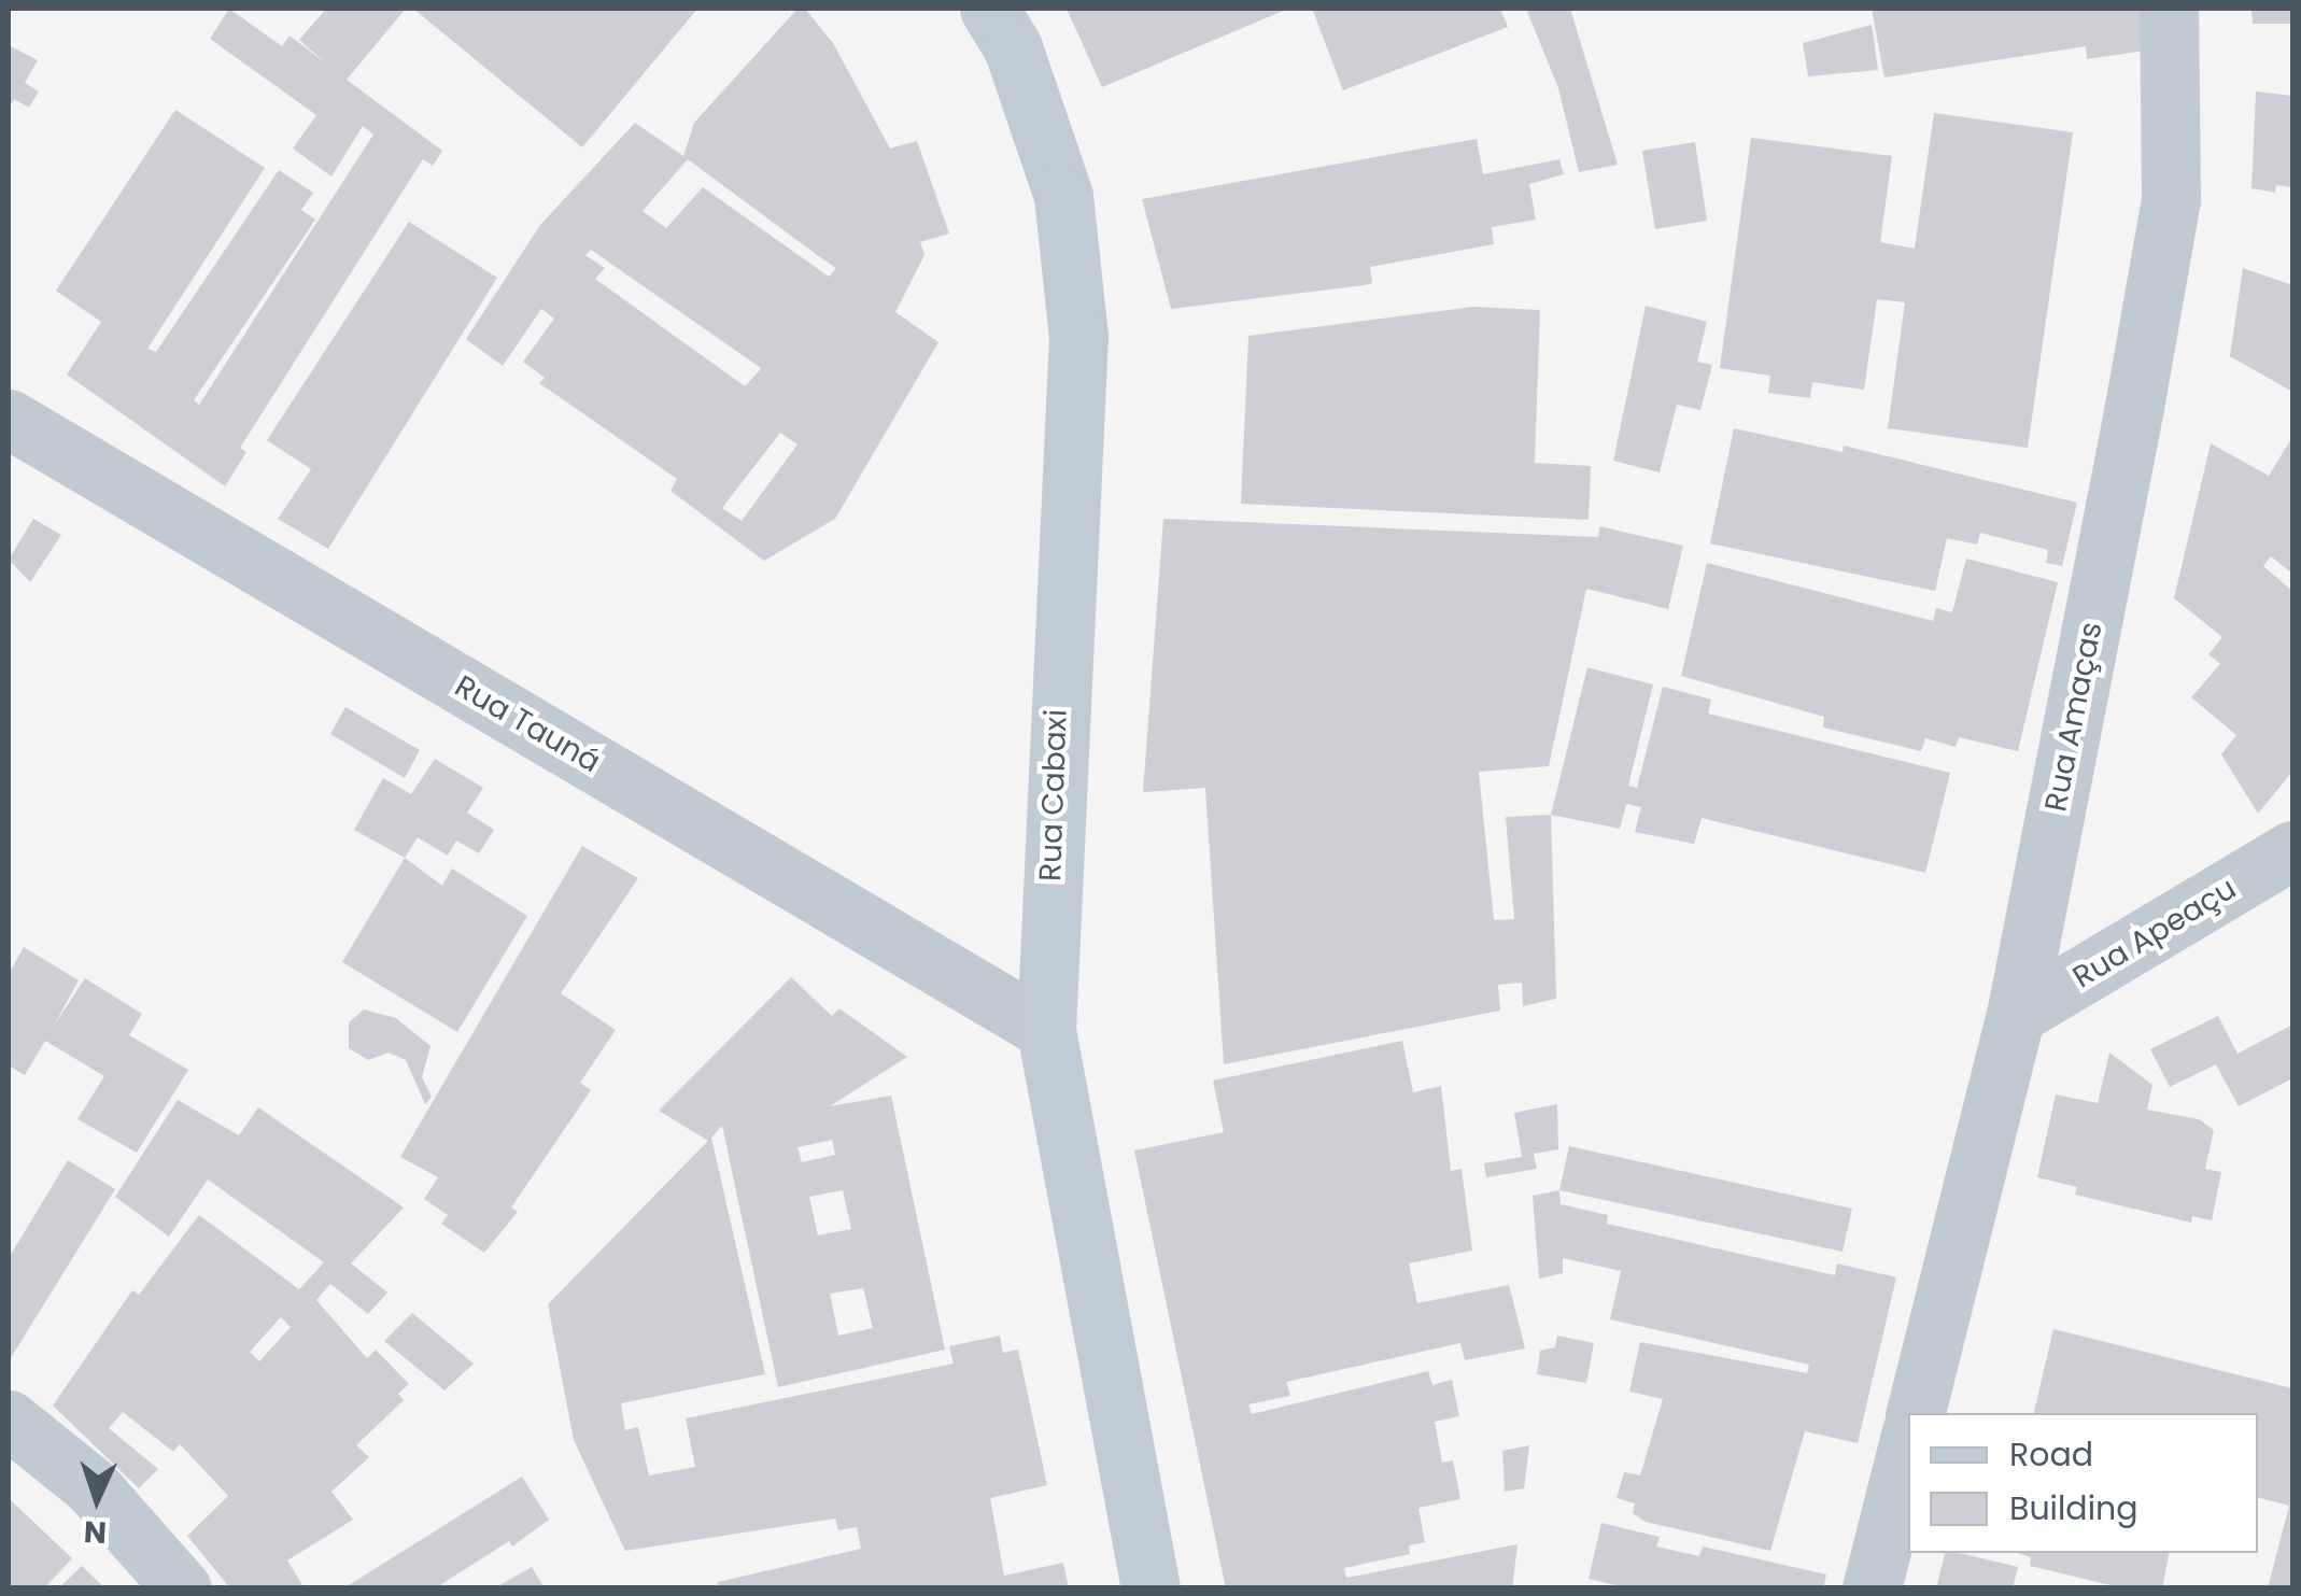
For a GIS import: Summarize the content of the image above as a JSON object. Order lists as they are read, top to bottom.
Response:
{
  "streets": {
    "street": [
      "Rua Amaças",
      "Rua Tauná",
      "Rua Cabaxi",
      "Rua Apeaçu"
    ]
  },
  "crossings": [
    ["Rua Amaças", "Rua Apeaçu"],
    ["Rua Tauná", "Rua Cabaxi"]
  ],
  "legend": ["Road", "Building"],
  "north": "bottom"
}
